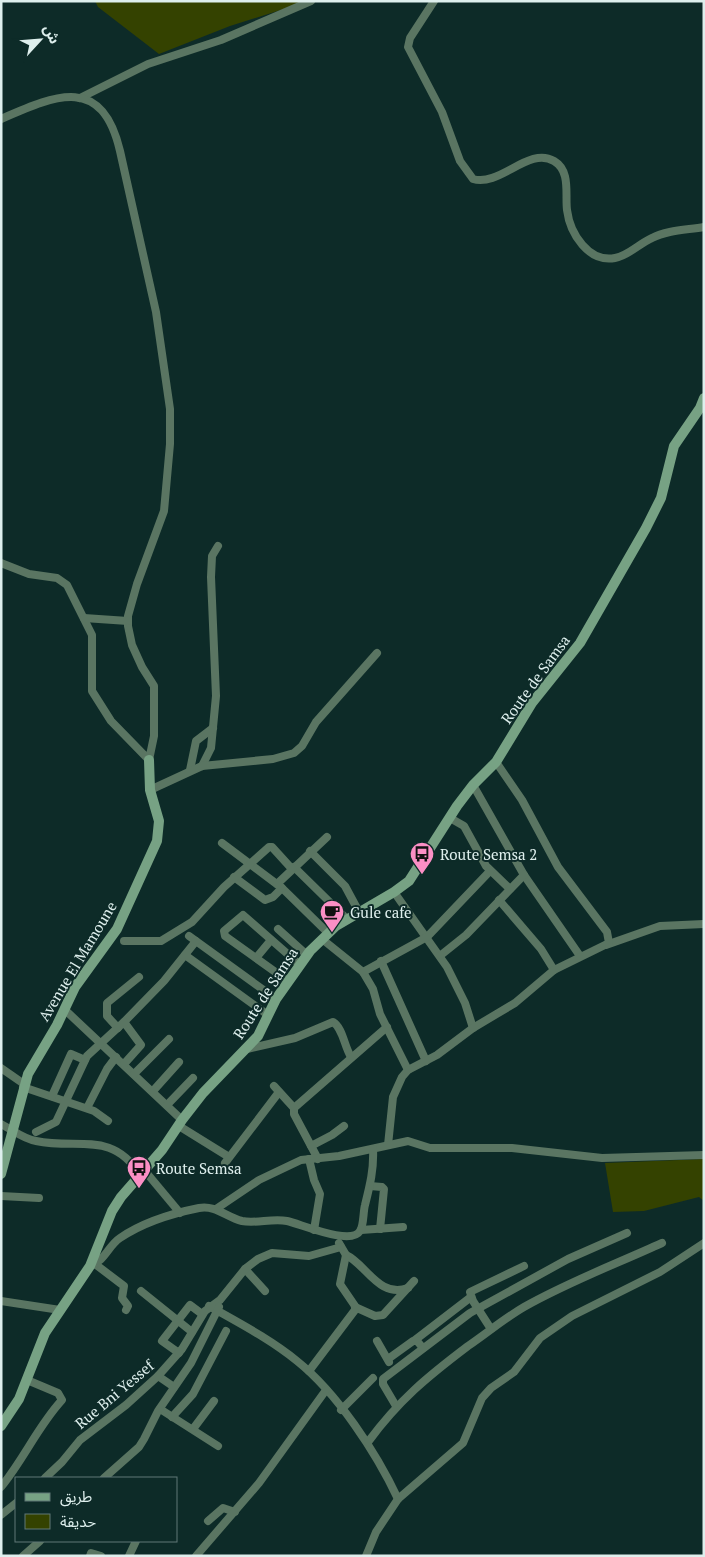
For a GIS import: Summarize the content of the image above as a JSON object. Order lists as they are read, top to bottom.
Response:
{
  "streets": {
    "street": ["Route de Samsa", "Avenue El Mamoune", "Rue Bni Yessef"]
  },
  "places": {
    "bus stop": ["Route Semsa 2", "Route Semsa"],
    "cafe": ["Gule cafe"]
  },
  "legend": ["طريق", "حديقة"],
  "north": "top right"
}
